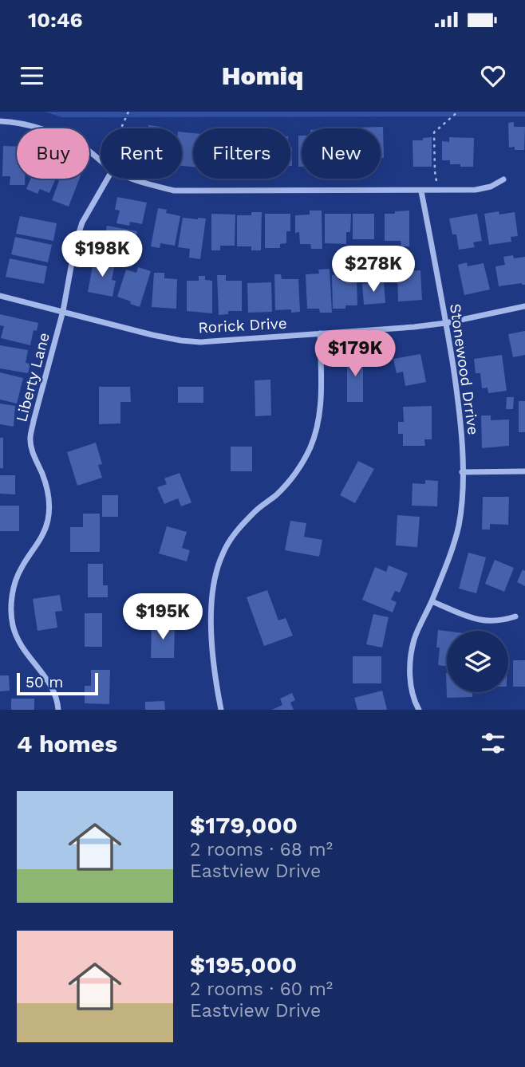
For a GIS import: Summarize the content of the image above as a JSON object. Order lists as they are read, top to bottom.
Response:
{
  "streets": {
    "street": ["Rorick Drive", "Stonewood Drrive", "Liberty Lane"]
  },
  "crossings": [
    ["Rorick Drive", "Stonewood Drrive"],
    ["Rorick Drive", "Liberty Lane"]
  ],
  "scale_bar": "50 m",
  "page": {
    "status": "10:46",
    "header": "Homiq",
    "chip": [
      "Buy",
      "Rent",
      "Filters",
      "New"
    ],
    "price": [
      "$198K",
      "$278K",
      "$179K",
      "$195K"
    ],
    "scale": "50 m",
    "heading": "4 homes",
    "list": [
      {
        "name": "$179,000",
        "note": "2 rooms · 68 m² · Eastview Drive"
      },
      {
        "name": "$195,000",
        "note": "2 rooms · 60 m² · Eastview Drive"
      }
    ]
  }
}
